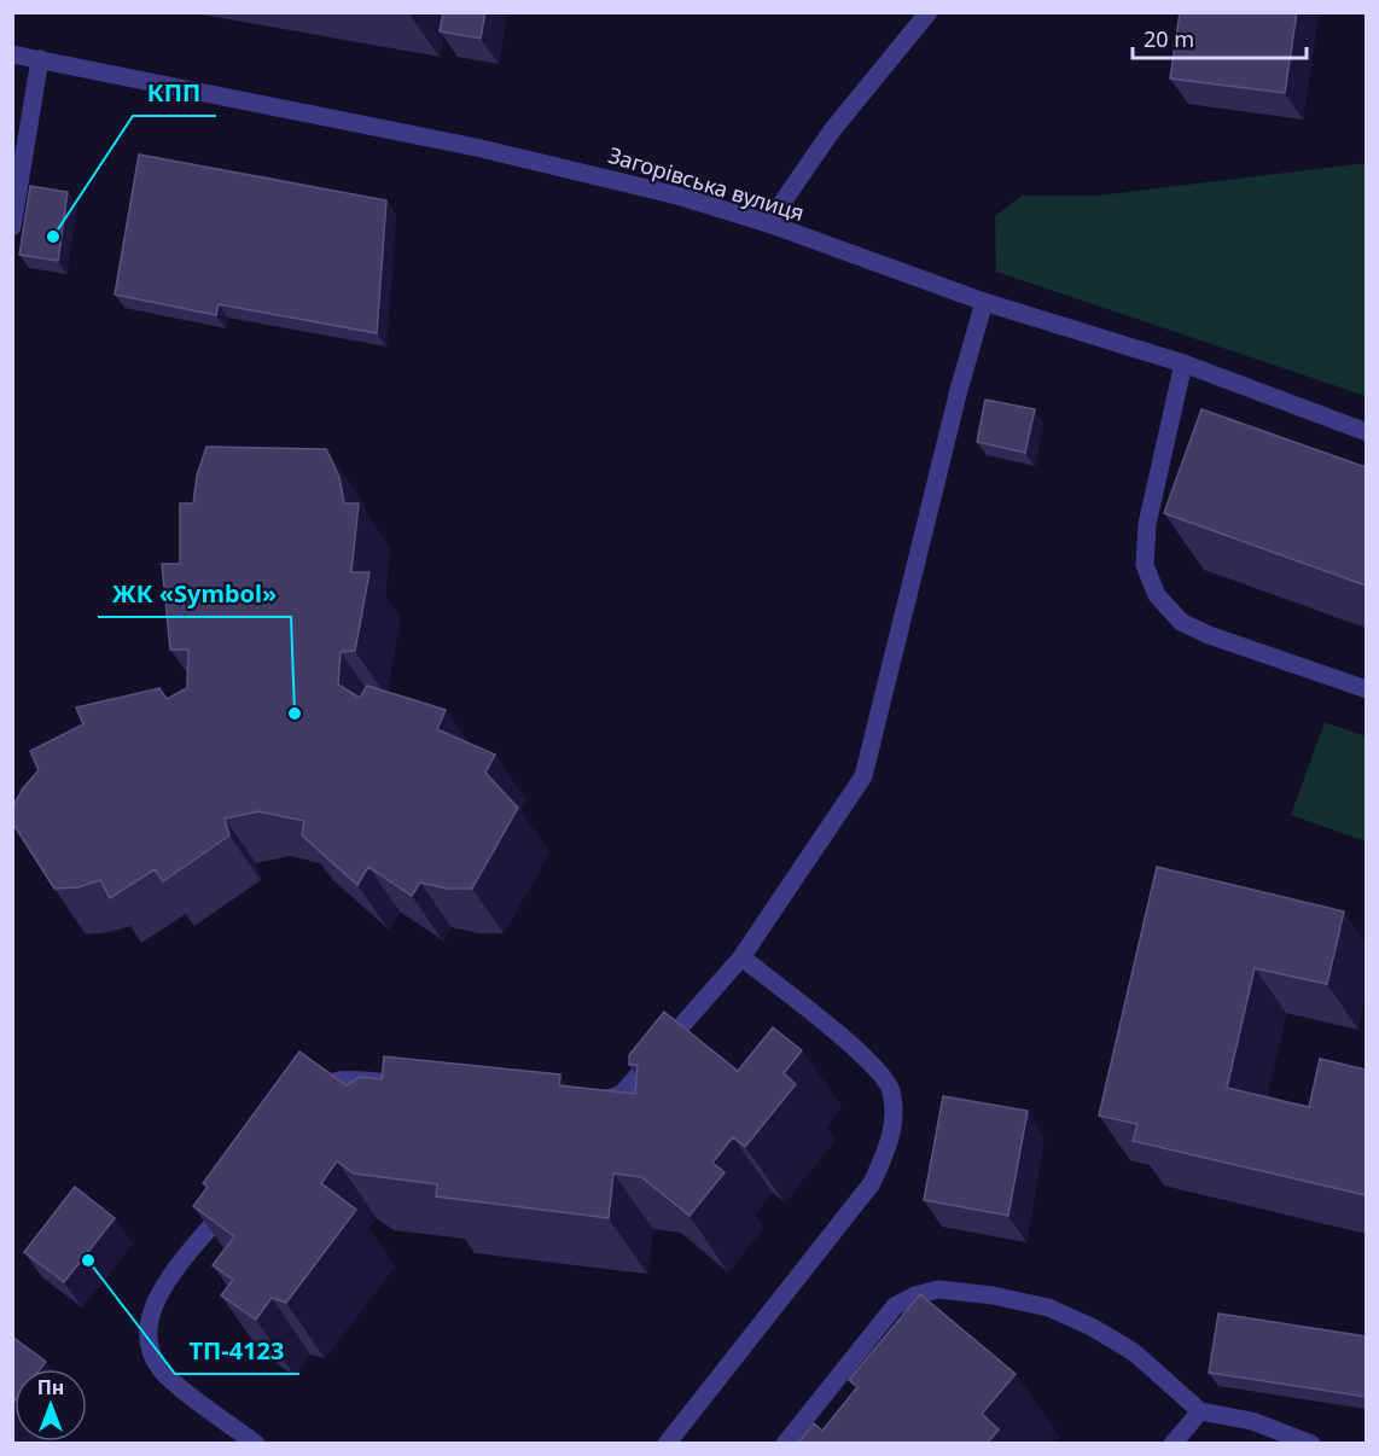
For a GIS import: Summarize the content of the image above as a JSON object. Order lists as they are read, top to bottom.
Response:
{
  "streets": {
    "street": ["Загорівська вулиця"]
  },
  "places": ["КПП", "ЖК «Symbol»", "ТП-4123"],
  "scale_bar": "20 m",
  "north": "top"
}
